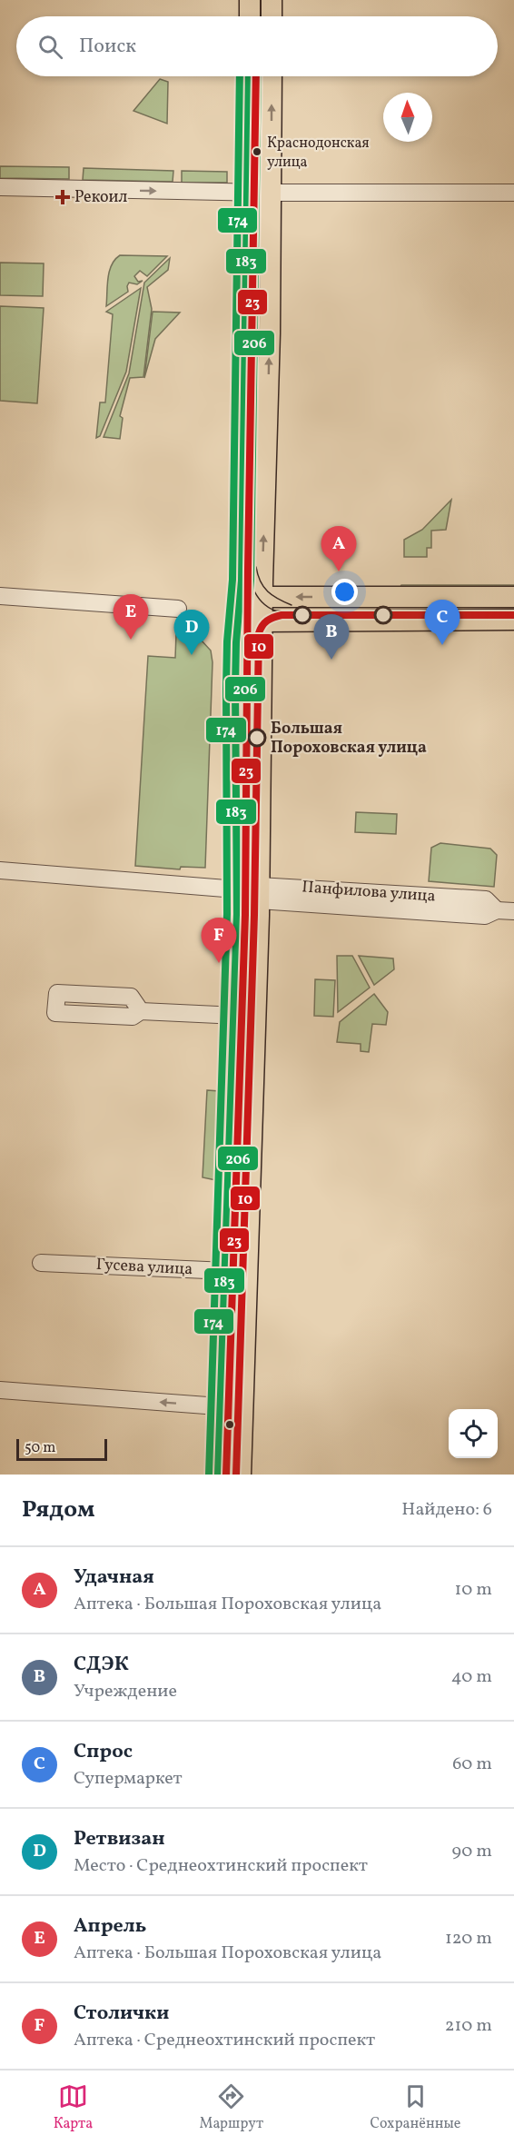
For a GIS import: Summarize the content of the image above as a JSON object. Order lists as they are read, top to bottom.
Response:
{
  "streets": {
    "street": ["Панфилова улица", "Гусева улица"]
  },
  "places": {
    "other": ["Краснодонская улица", "Большая Пороховская улица"],
    "health": ["Рекоил"]
  },
  "lines": [
    "transit line 23",
    "transit line 183",
    "transit line 206",
    "transit line 174",
    "tram line 10"
  ],
  "scale_bar": "50 m",
  "north": "top",
  "page": {
    "search": "Поиск",
    "pins": [
      "A",
      "E",
      "C",
      "D",
      "B",
      "F"
    ],
    "scale": "50 m",
    "heading": ["Рядом", "Найдено: 6"],
    "list": [
      {
        "mark": "A",
        "name": "Удачная",
        "note": "Аптека · Большая Пороховская улица",
        "value": "10 m"
      },
      {
        "mark": "B",
        "name": "СДЭК",
        "note": "Учреждение",
        "value": "40 m"
      },
      {
        "mark": "C",
        "name": "Спрос",
        "note": "Супермаркет",
        "value": "60 m"
      },
      {
        "mark": "D",
        "name": "Ретвизан",
        "note": "Место · Среднеохтинский проспект",
        "value": "90 m"
      },
      {
        "mark": "E",
        "name": "Апрель",
        "note": "Аптека · Большая Пороховская улица",
        "value": "120 m"
      },
      {
        "mark": "F",
        "name": "Столички",
        "note": "Аптека · Среднеохтинский проспект",
        "value": "210 m"
      }
    ],
    "nav": ["Карта", "Маршрут", "Сохранённые"]
  }
}
